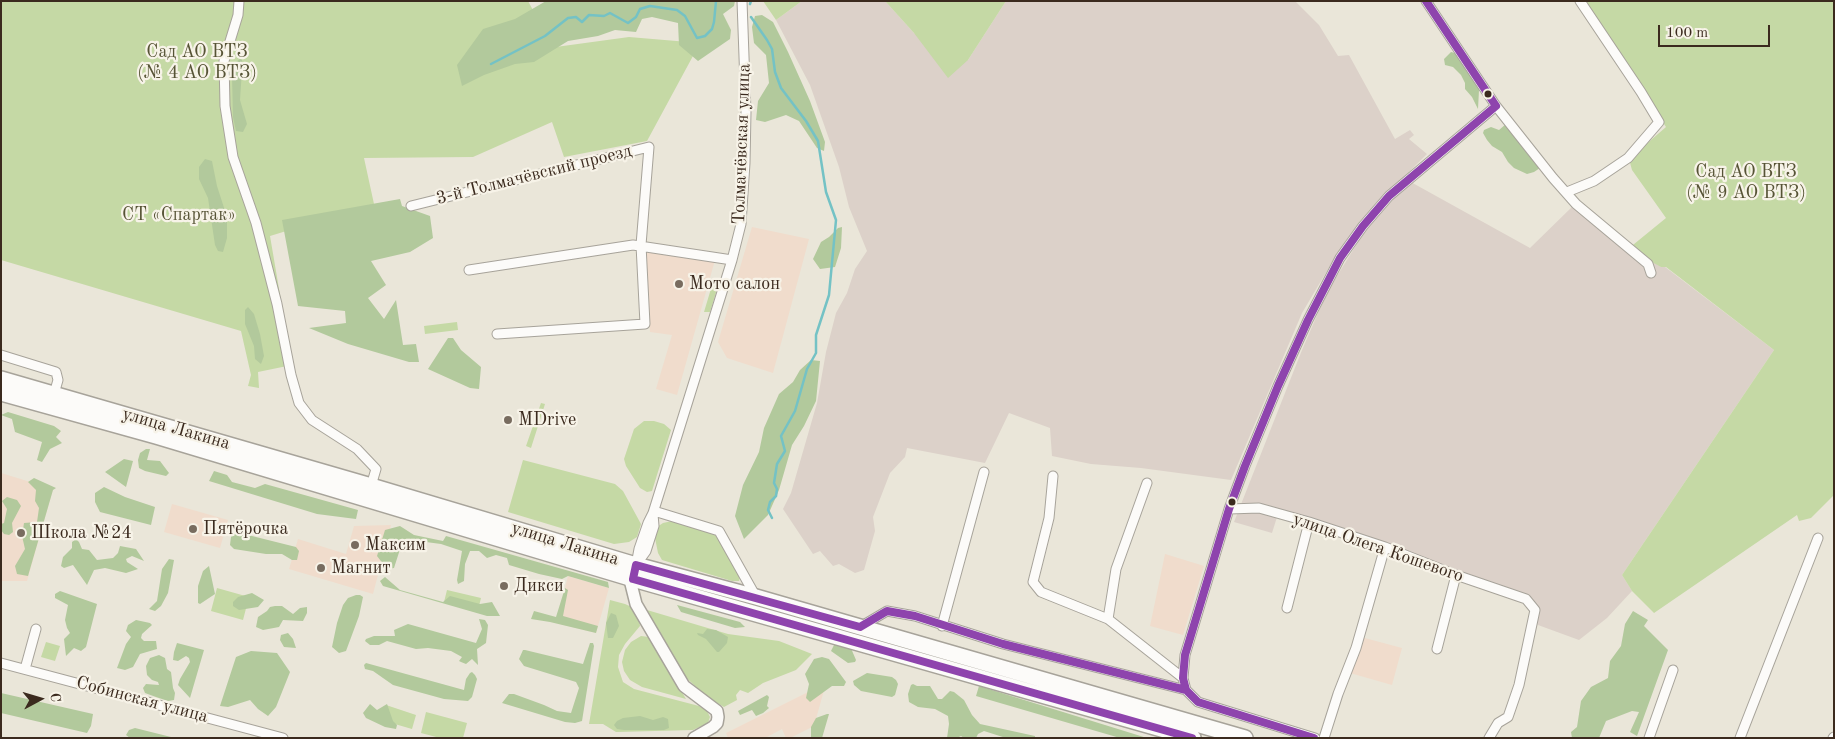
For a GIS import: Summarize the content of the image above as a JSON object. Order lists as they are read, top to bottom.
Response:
{
  "streets": {
    "highway": ["улица Лакина"],
    "street": [
      "Толмачёвская улица",
      "3-й Толмачёвский проезд",
      "улица Олега Кошевого",
      "Собинская улица"
    ]
  },
  "crossings": [
    ["Толмачёвская улица", "улица Лакина"]
  ],
  "parks": ["Сад АО ВТЗ (№ 4 АО ВТЗ)", "Сад АО ВТЗ (№ 9 АО ВТЗ)", "СТ «Спартак»"],
  "places": [
    "Мото салон",
    "MDrive",
    "Пятёрочка",
    "Школа №24",
    "Максим",
    "Магнит",
    "Дикси"
  ],
  "scale_bar": "100 m",
  "north": "right"
}
